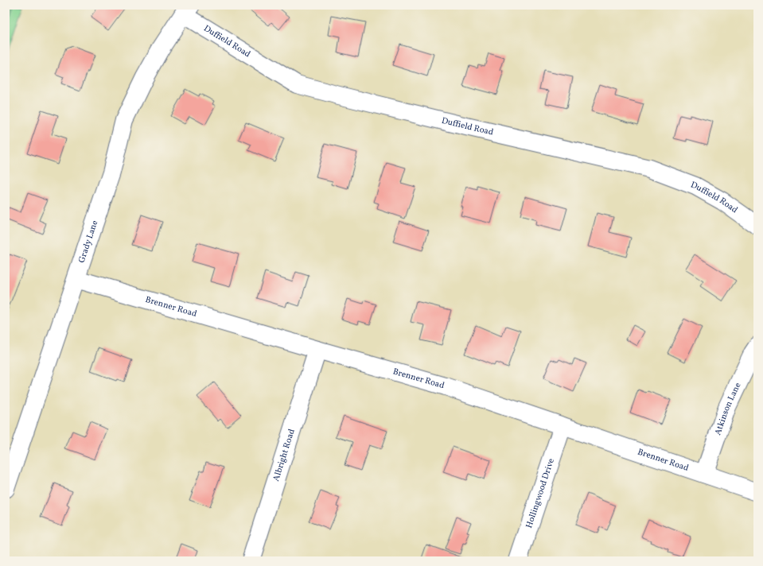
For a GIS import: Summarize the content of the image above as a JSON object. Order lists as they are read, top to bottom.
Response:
{
  "streets": {
    "street": [
      "Duffield Road",
      "Grady Lane",
      "Brenner Road",
      "Atkinson Lane",
      "Albright Road",
      "Hollingwood Drive"
    ]
  },
  "crossings": [
    ["Duffield Road", "Grady Lane"],
    ["Grady Lane", "Brenner Road"],
    ["Brenner Road", "Atkinson Lane"],
    ["Brenner Road", "Albright Road"],
    ["Brenner Road", "Hollingwood Drive"]
  ]
}
